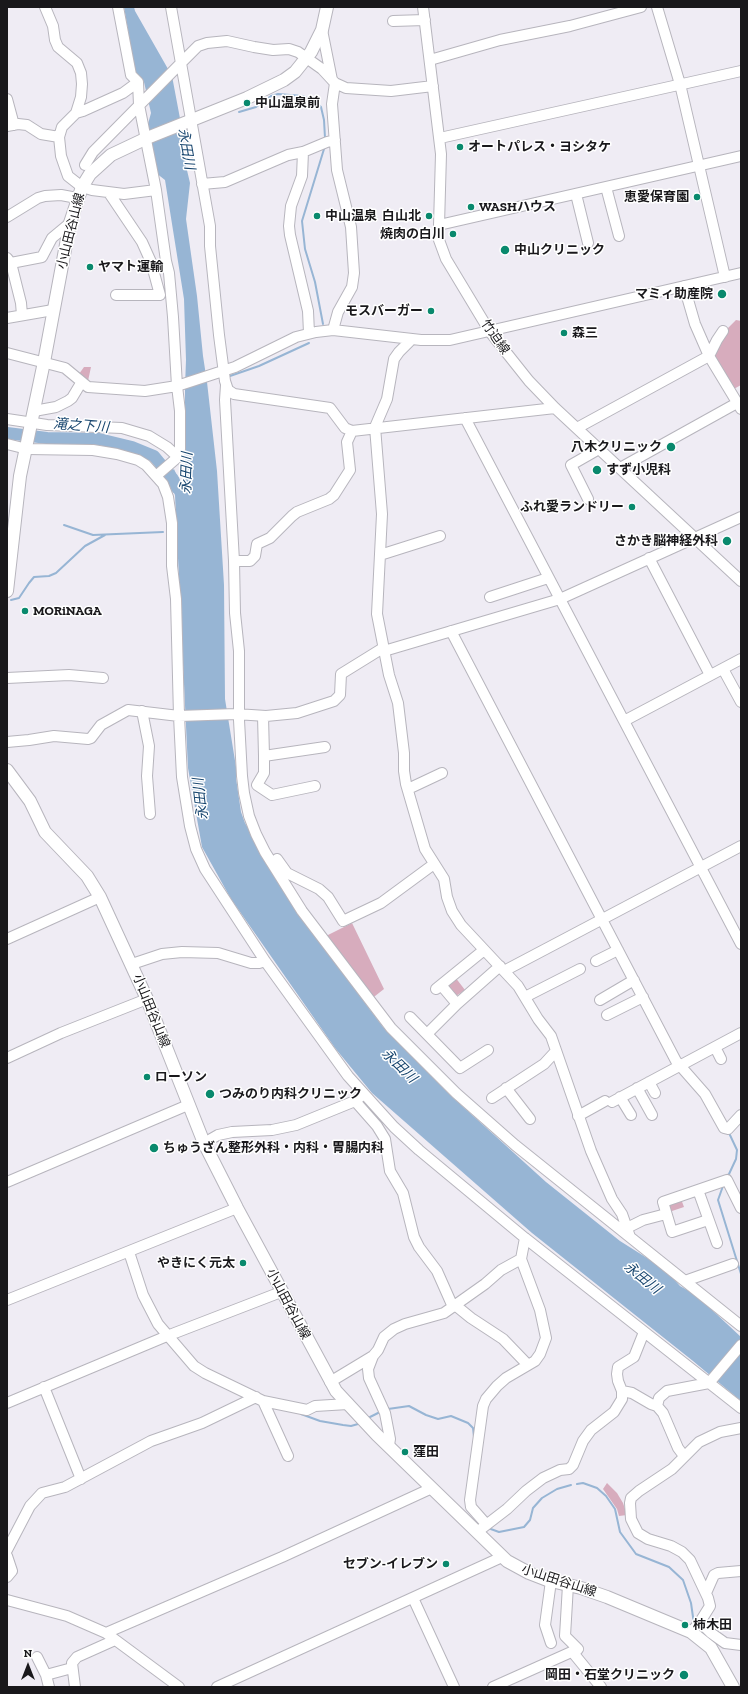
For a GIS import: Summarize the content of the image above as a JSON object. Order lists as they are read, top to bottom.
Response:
{
  "streets": {
    "main road": ["小山田谷山線"],
    "street": ["竹迫線"]
  },
  "water": ["永田川", "滝之下川"],
  "places": [
    "中山温泉前",
    "オートパレス・ヨシタケ",
    "恵愛保育園",
    "WASHハウス",
    "中山温泉",
    "白山北",
    "焼肉の白川",
    "中山クリニック",
    "ヤマト運輸",
    "マミィ助産院",
    "モスバーガー",
    "森三",
    "八木クリニック",
    "すず小児科",
    "ふれ愛ランドリー",
    "さかき脳神経外科",
    "MORiNAGA",
    "ローソン",
    "つみのり内科クリニック",
    "ちゅうざん整形外科・内科・胃腸内科",
    "やきにく元太",
    "窪田",
    "セブン-イレブン",
    "柿木田",
    "岡田・石堂クリニック"
  ],
  "north": "top"
}
